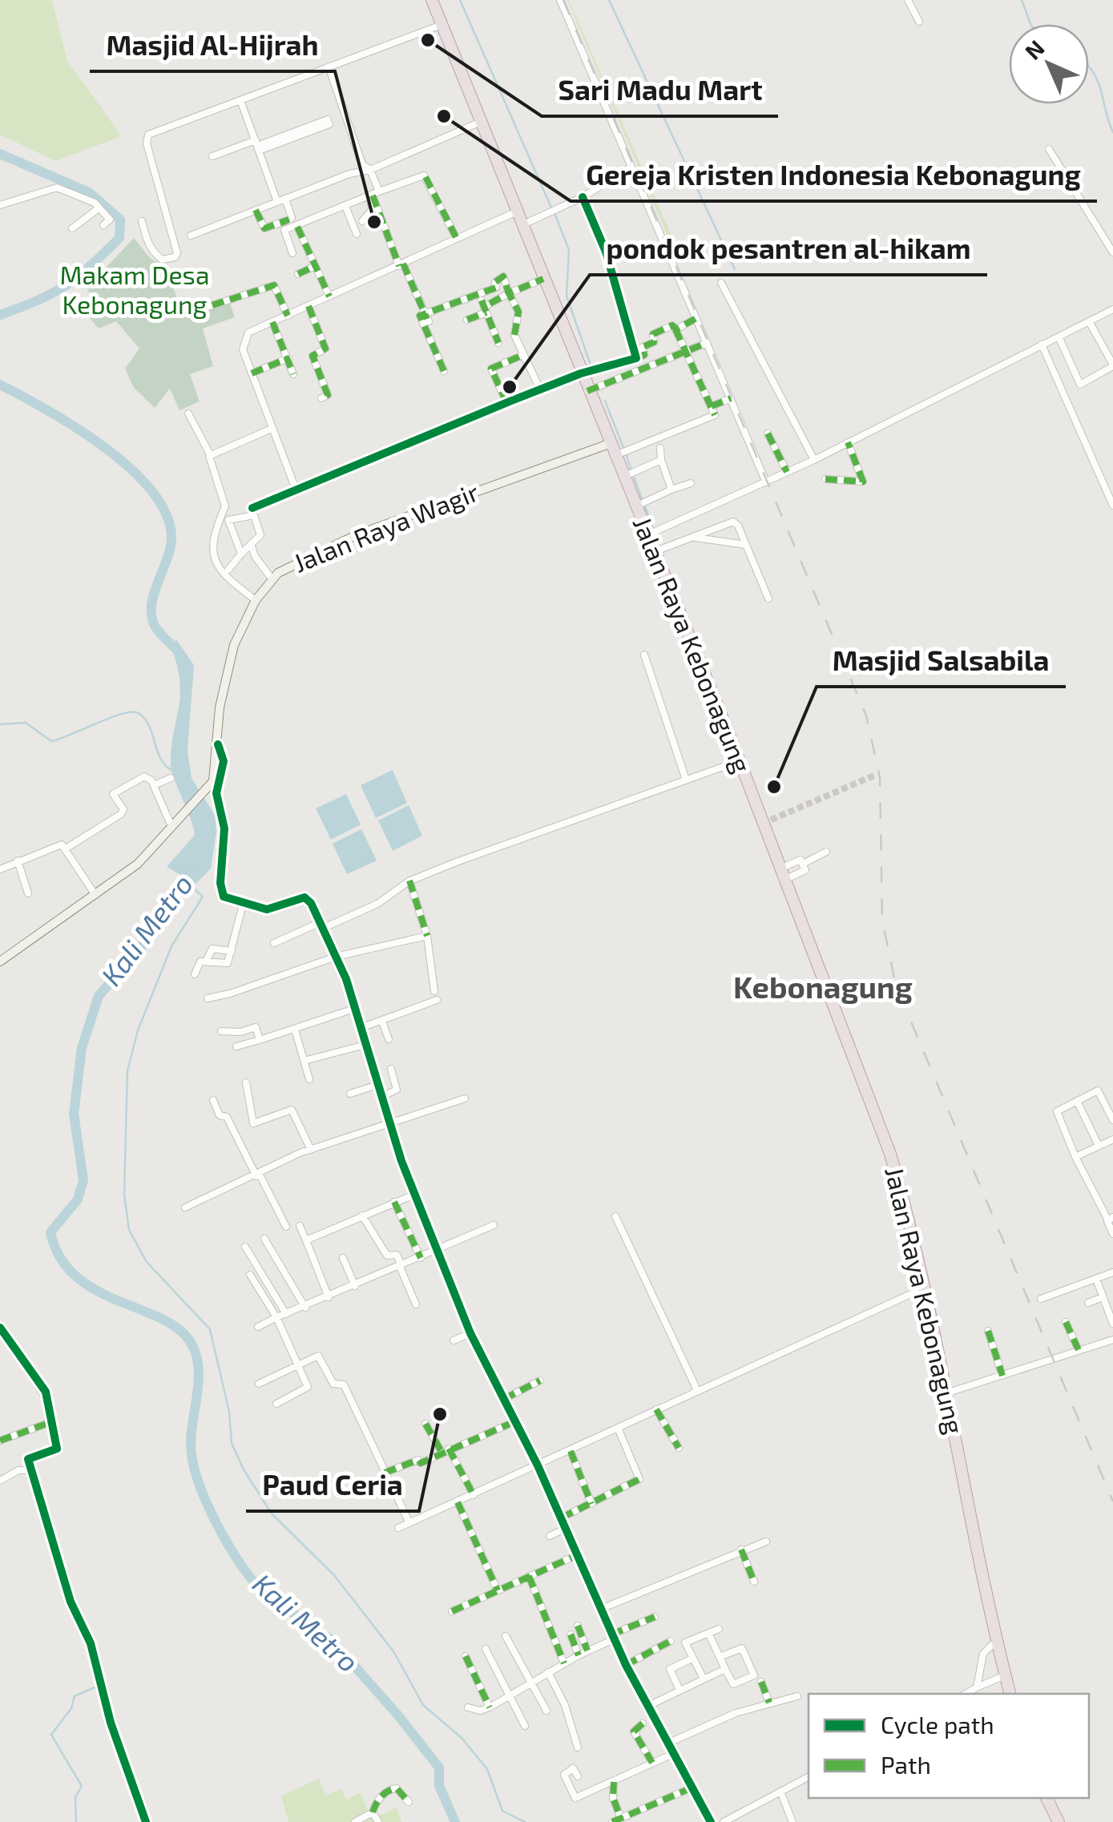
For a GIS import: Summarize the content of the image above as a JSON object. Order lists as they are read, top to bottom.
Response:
{
  "streets": {
    "highway": ["Jalan Raya Kebonagung"],
    "main road": ["Jalan Raya Wagir"]
  },
  "crossings": [
    ["Jalan Raya Wagir", "Jalan Raya Kebonagung"]
  ],
  "districts": ["Kebonagung"],
  "water": ["Kali Metro"],
  "parks": ["Makam Desa Kebonagung"],
  "places": [
    "Sari Madu Mart",
    "Gereja Kristen Indonesia Kebonagung",
    "Masjid Al-Hijrah",
    "pondok pesantren al-hikam",
    "Masjid Salsabila",
    "Paud Ceria"
  ],
  "legend": ["Cycle path", "Path"],
  "north": "top left"
}
